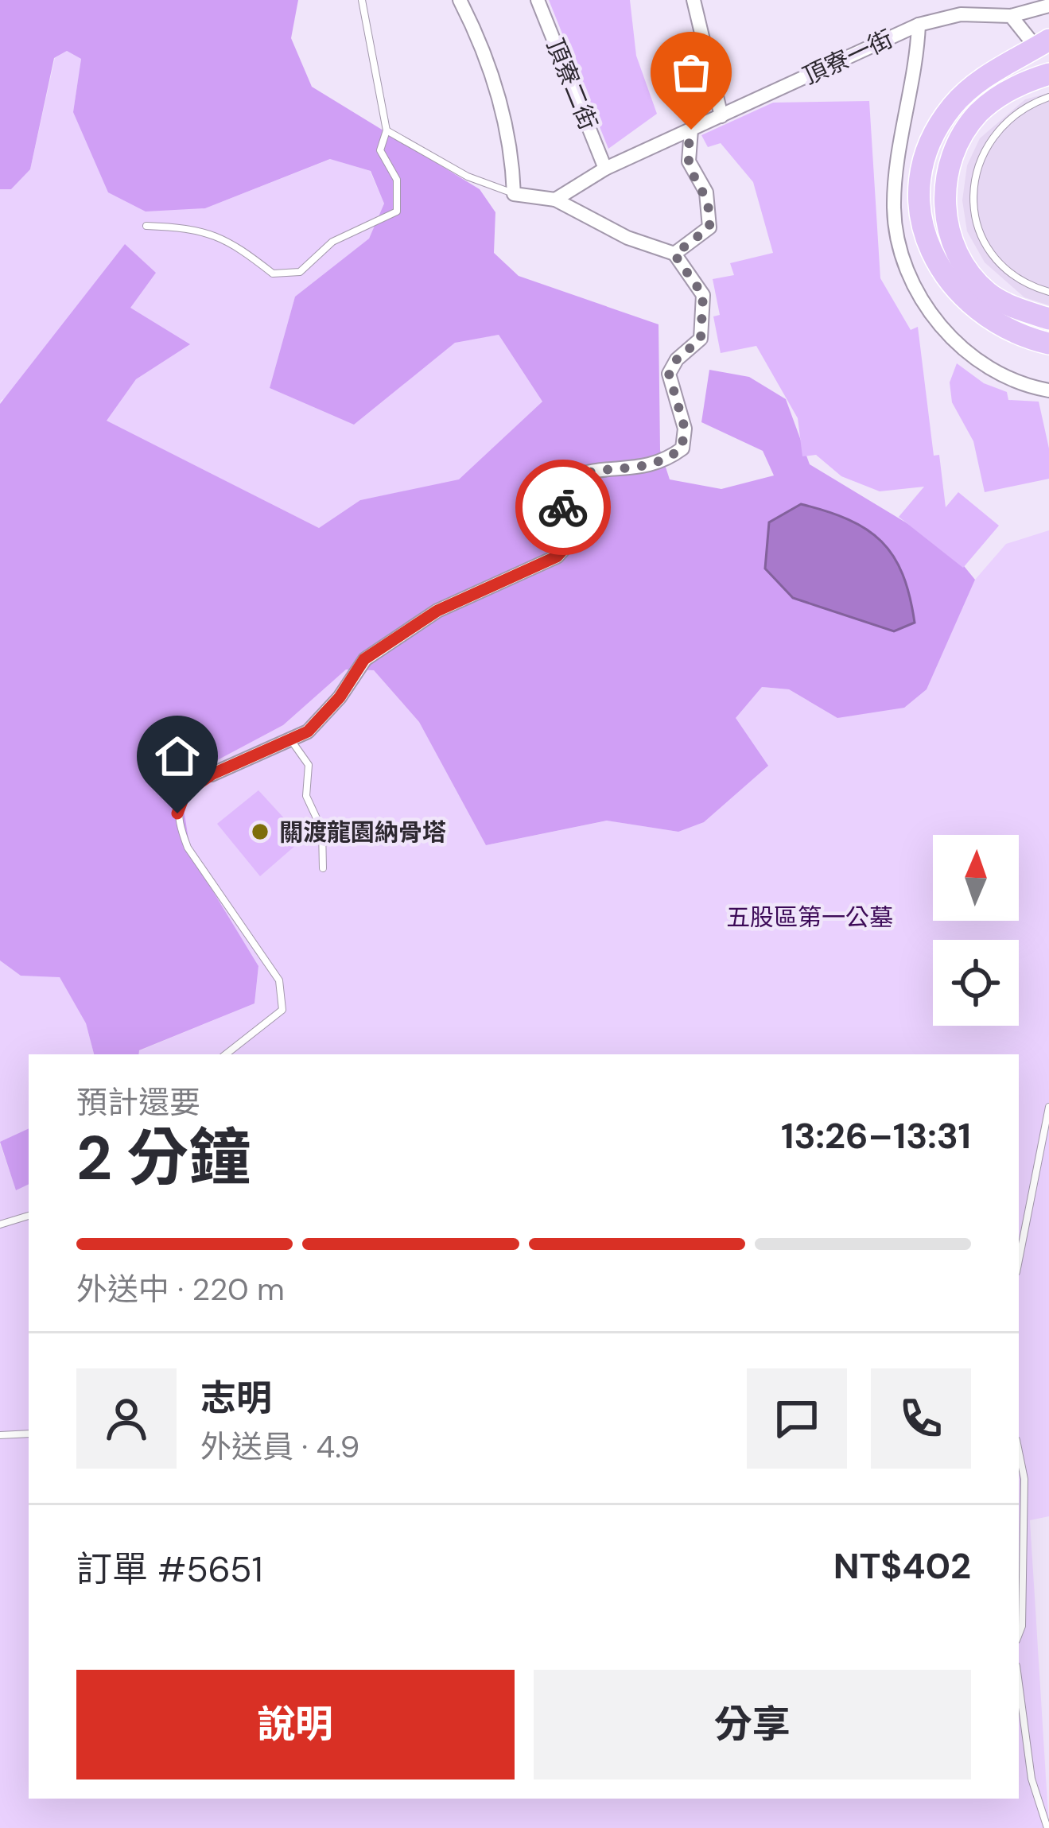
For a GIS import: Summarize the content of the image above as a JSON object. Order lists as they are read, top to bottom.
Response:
{
  "streets": {
    "street": ["頂寮一街", "頂寮二街"]
  },
  "crossings": [
    ["頂寮一街", "頂寮二街"]
  ],
  "parks": ["五股區第一公墓"],
  "places": ["關渡龍園納骨塔"],
  "north": "top",
  "page": {
    "heading": ["2 分鐘", "預計還要", "13:26–13:31"],
    "panel": [
      "志明",
      "外送員 · 4.9",
      "訂單 #5651",
      "NT$402"
    ],
    "bar": "外送中 · 220 m",
    "buttons": ["說明", "分享"]
  }
}
